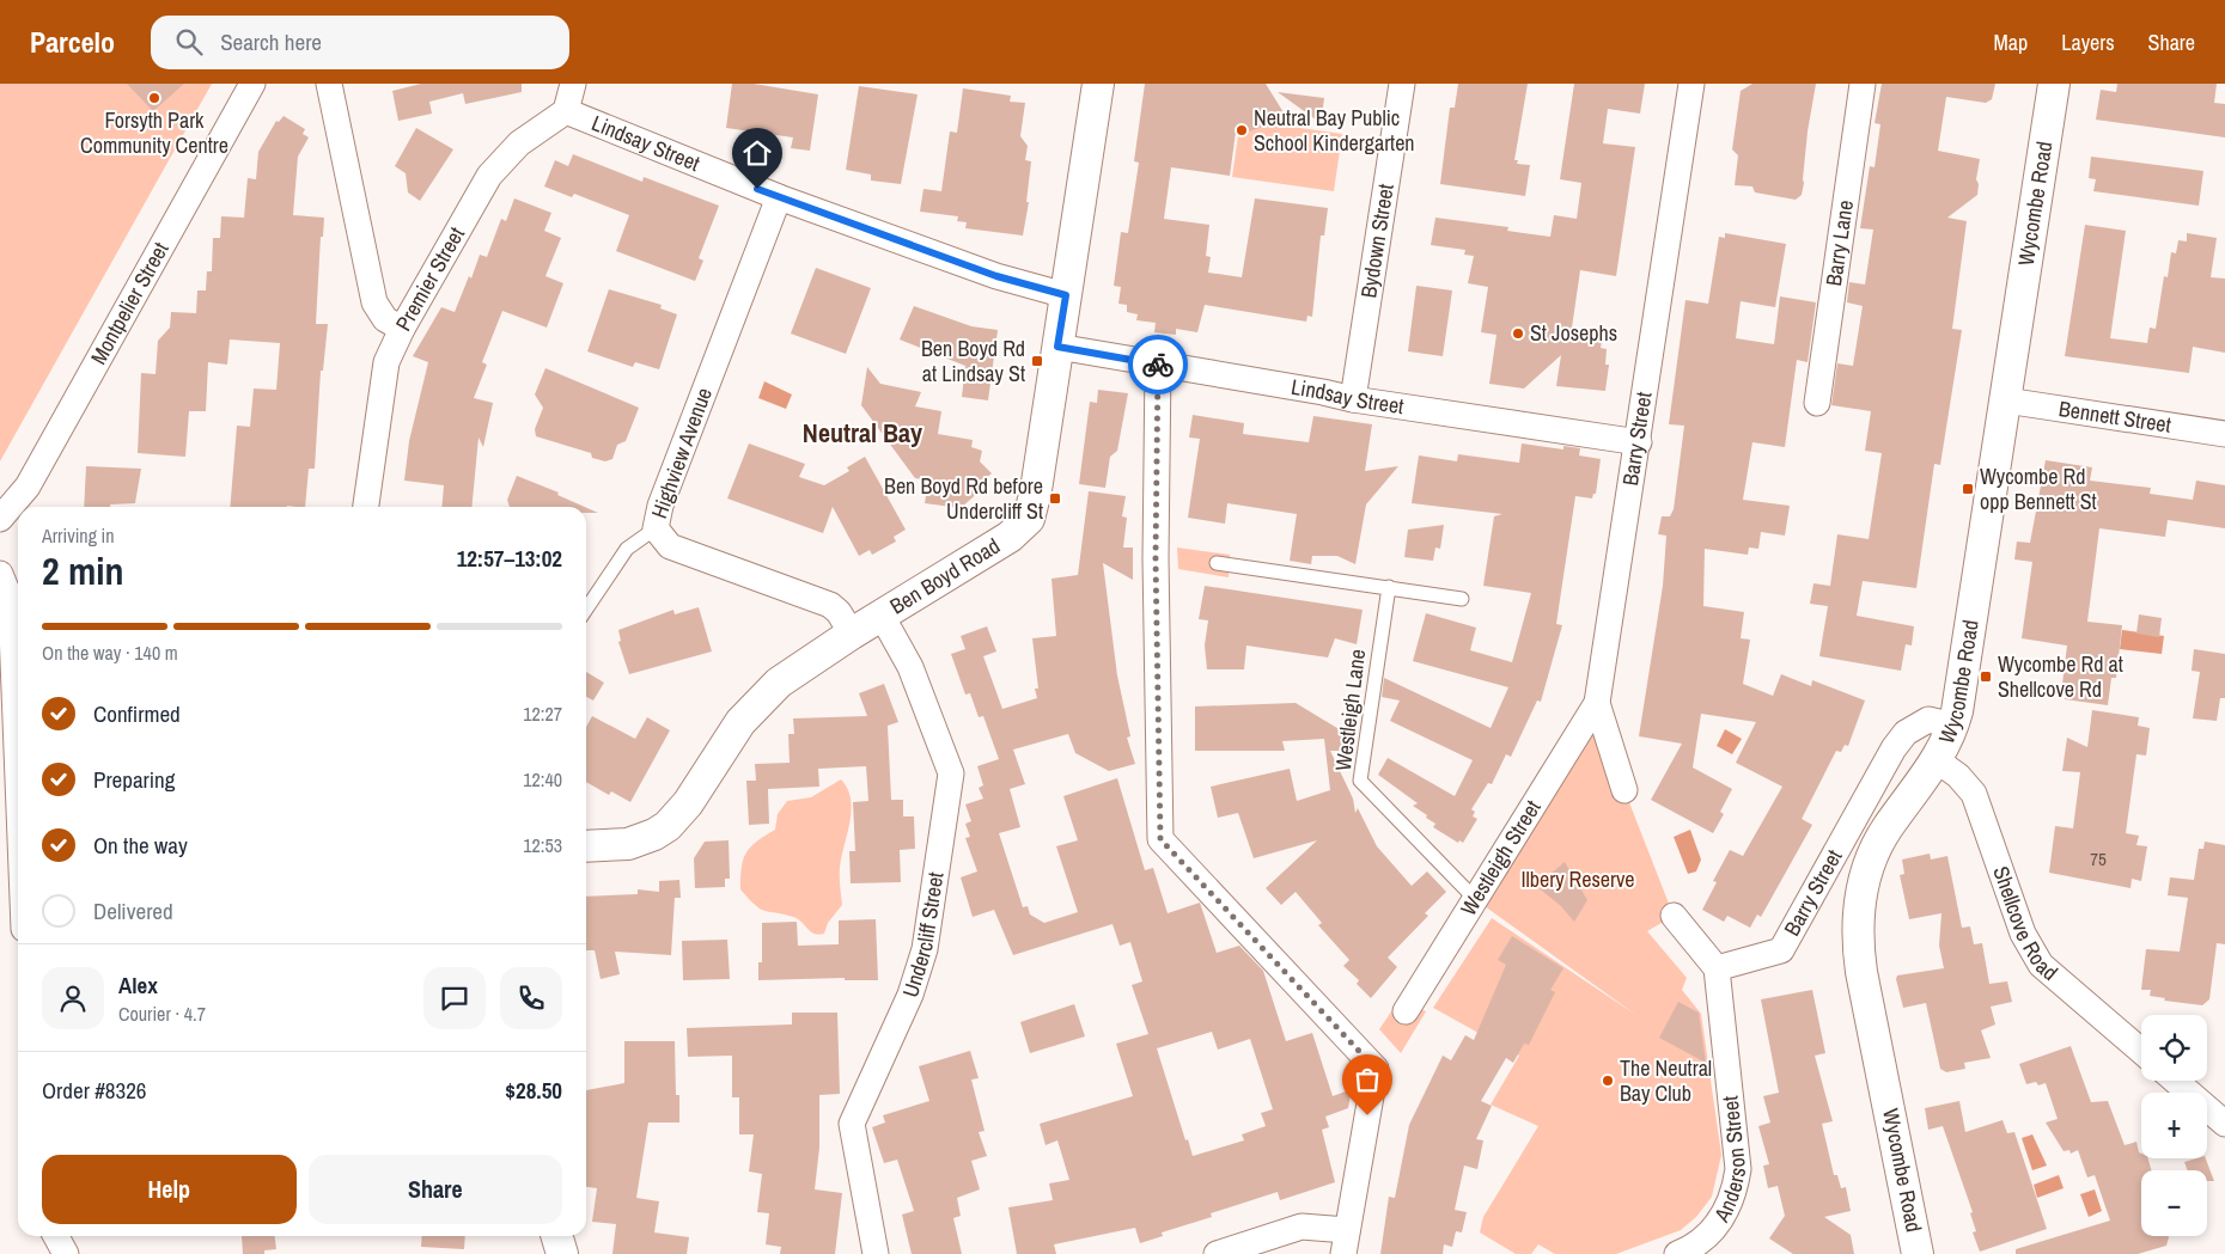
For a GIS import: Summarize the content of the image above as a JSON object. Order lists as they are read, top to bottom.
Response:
{
  "streets": {
    "street": [
      "Lindsay Street",
      "Wycombe Road",
      "Bydown Street",
      "Barry Lane",
      "Premier Street",
      "Montpelier Street",
      "Bennett Street",
      "Barry Street",
      "Highview Avenue",
      "Ben Boyd Road",
      "Westleigh Street",
      "Shellcove Road",
      "Undercliff Street",
      "Anderson Street"
    ],
    "lane": ["Westleigh Lane"]
  },
  "crossings": [
    ["Lindsay Street", "Bydown Street"],
    ["Lindsay Street", "Premier Street"],
    ["Lindsay Street", "Barry Street"],
    ["Lindsay Street", "Highview Avenue"],
    ["Lindsay Street", "Ben Boyd Road"],
    ["Wycombe Road", "Bennett Street"],
    ["Wycombe Road", "Barry Street"],
    ["Wycombe Road", "Shellcove Road"],
    ["Barry Street", "Westleigh Street"],
    ["Barry Street", "Anderson Street"],
    ["Highview Avenue", "Ben Boyd Road"],
    ["Ben Boyd Road", "Undercliff Street"],
    ["Westleigh Lane", "Westleigh Street"]
  ],
  "districts": ["Neutral Bay"],
  "parks": ["Ilbery Reserve"],
  "places": {
    "other": [
      "Forsyth Park Community Centre",
      "Neutral Bay Public School Kindergarten",
      "St Josephs",
      "The Neutral Bay Club"
    ],
    "transit": [
      "Ben Boyd Rd at Lindsay St",
      "Wycombe Rd opp Bennett St",
      "Ben Boyd Rd before Undercliff St",
      "Wycombe Rd at Shellcove Rd"
    ]
  },
  "house_numbers": ["75"],
  "page": {
    "header": "Parcelo",
    "search": "Search here",
    "nav": ["Map", "Layers", "Share"],
    "heading": ["2 min", "Arriving in", "12:57–13:02"],
    "panel": [
      "Alex",
      "Courier · 4.7",
      "Order #8326",
      "$28.50"
    ],
    "bar": "On the way · 140 m",
    "list": [
      ["Confirmed", "12:27"],
      ["Preparing", "12:40"],
      ["On the way", "12:53"],
      "Delivered"
    ],
    "map_buttons": ["+", "−"],
    "buttons": ["Help", "Share"]
  }
}
